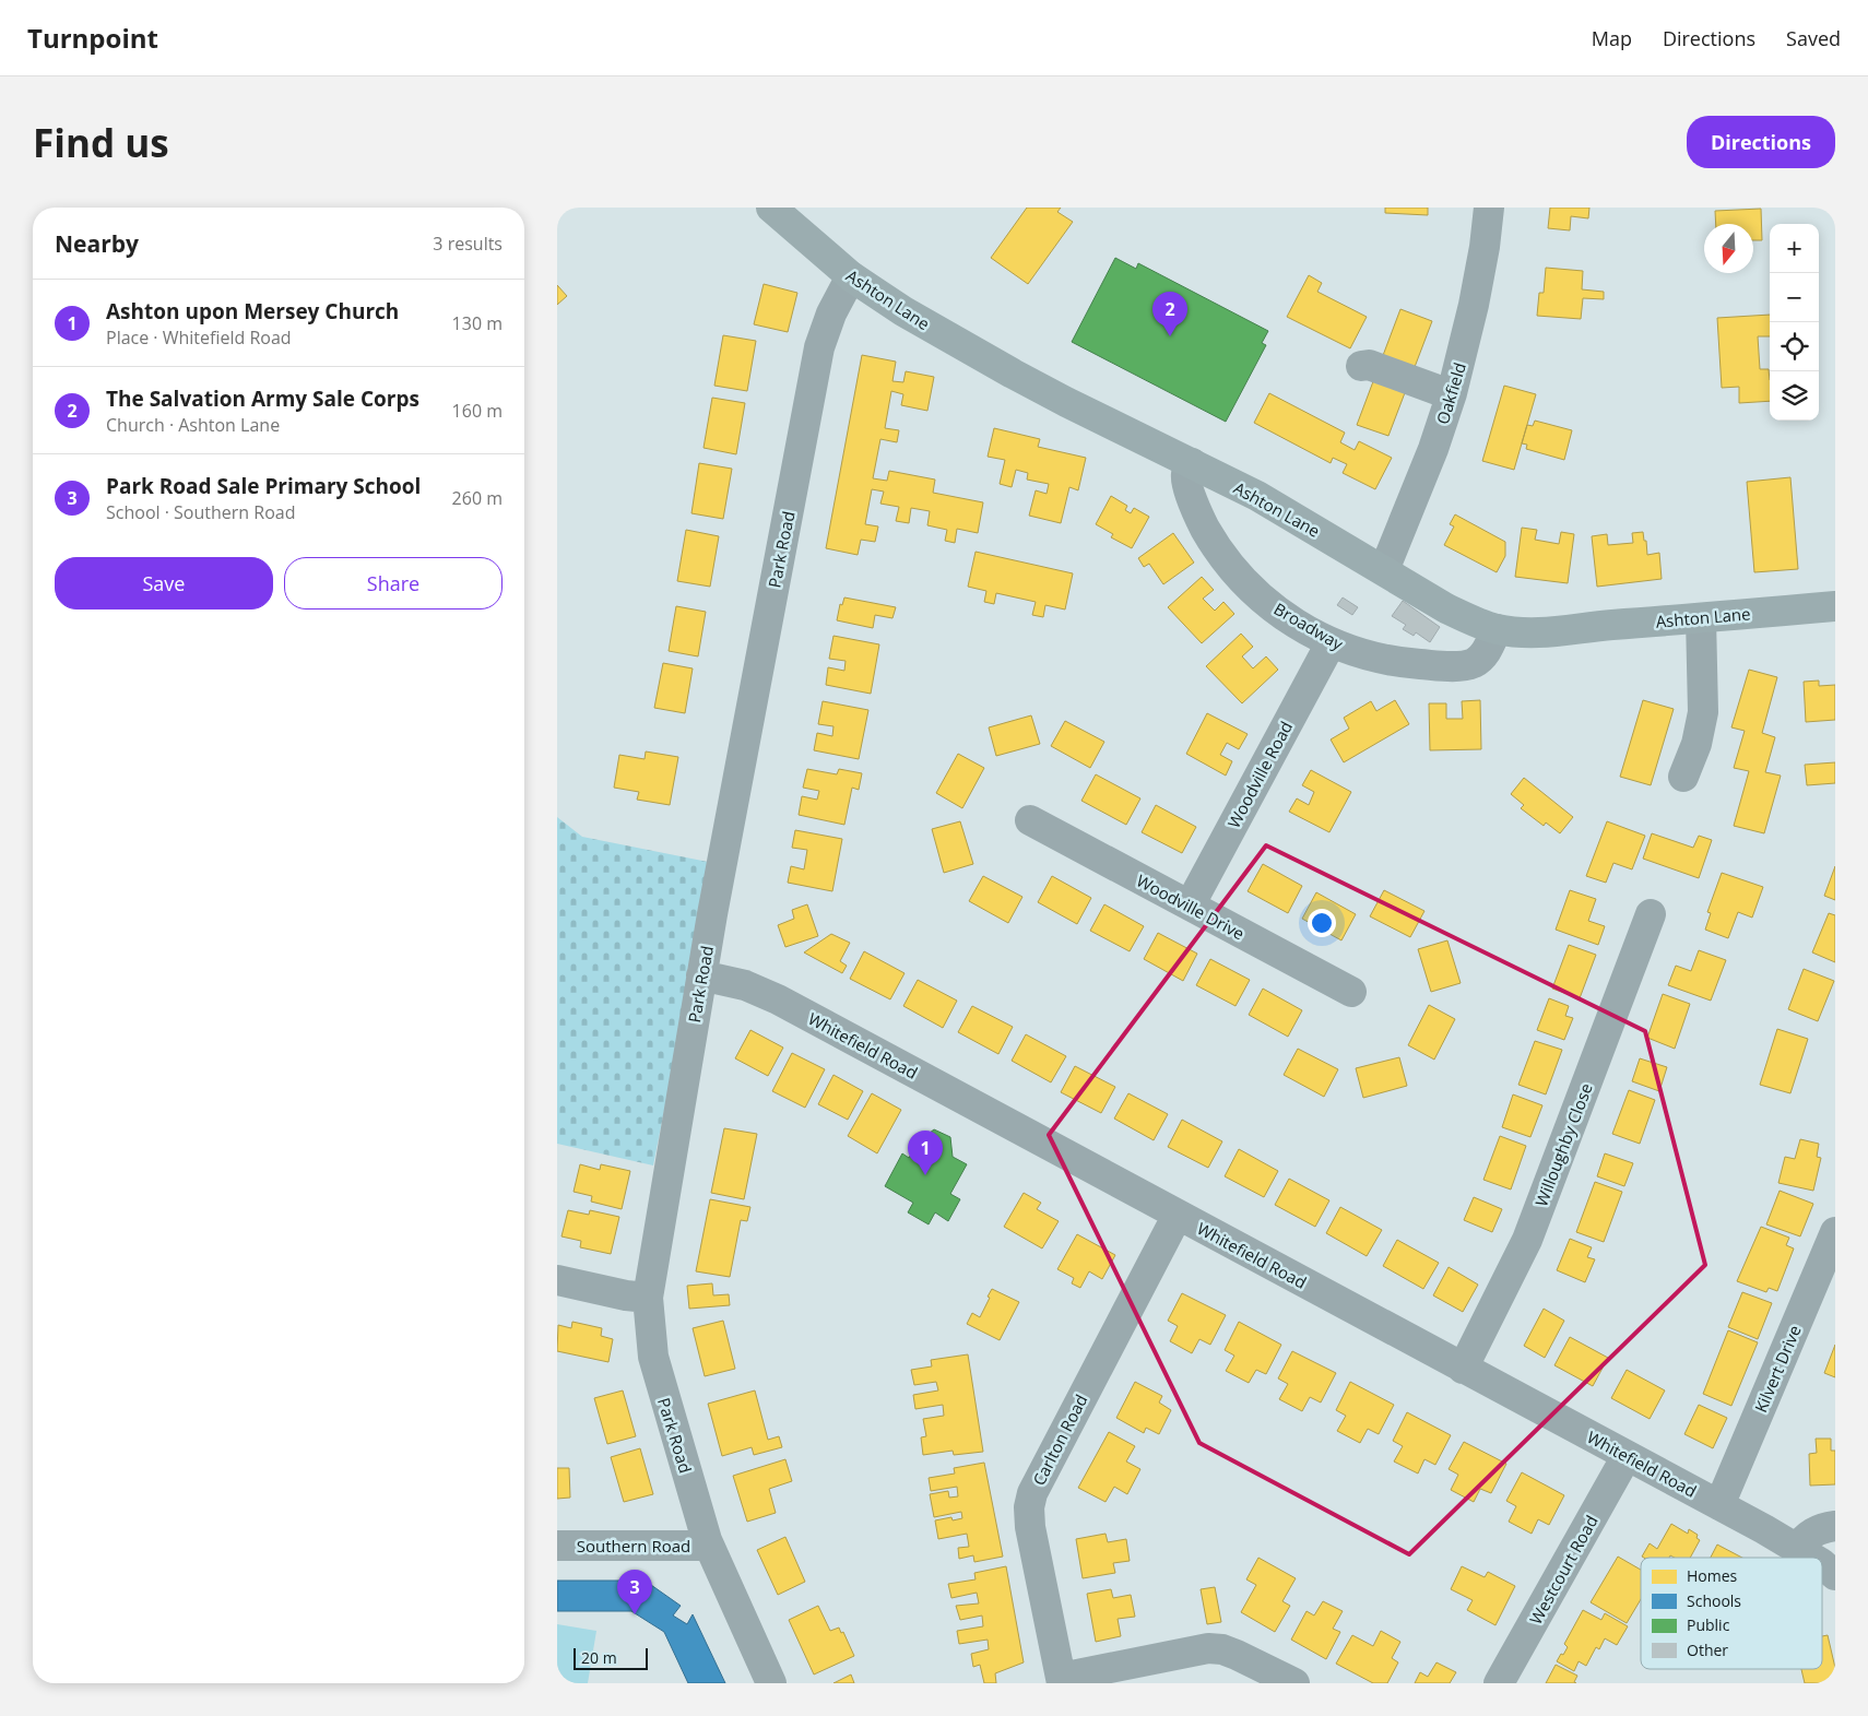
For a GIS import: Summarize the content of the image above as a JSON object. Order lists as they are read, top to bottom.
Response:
{
  "streets": {
    "main road": ["Ashton Lane"],
    "street": [
      "Oakfield",
      "Park Road",
      "Broadway",
      "Woodville Road",
      "Woodville Drive",
      "Whitefield Road",
      "Willoughby Close",
      "Kilvert Drive",
      "Carlton Road",
      "Southern Road",
      "Westcourt Road"
    ]
  },
  "crossings": [
    ["Ashton Lane", "Oakfield"],
    ["Ashton Lane", "Park Road"],
    ["Ashton Lane", "Broadway"],
    ["Park Road", "Whitefield Road"],
    ["Park Road", "Southern Road"],
    ["Broadway", "Woodville Road"],
    ["Woodville Road", "Woodville Drive"],
    ["Whitefield Road", "Willoughby Close"],
    ["Whitefield Road", "Kilvert Drive"],
    ["Whitefield Road", "Carlton Road"],
    ["Whitefield Road", "Westcourt Road"]
  ],
  "legend": [
    "Homes",
    "Schools",
    "Public",
    "Other"
  ],
  "scale_bar": "20 m",
  "north": "bottom",
  "page": {
    "header": "Turnpoint",
    "nav": ["Map", "Directions", "Saved"],
    "buttons": [
      "Directions",
      ["Save", "Share"]
    ],
    "title": "Find us",
    "heading": ["Nearby", "3 results"],
    "map_buttons": ["+", "−"],
    "list": [
      {
        "mark": "1",
        "name": "Ashton upon Mersey Church",
        "note": "Place · Whitefield Road",
        "value": "130 m"
      },
      {
        "mark": "2",
        "name": "The Salvation Army Sale Corps",
        "note": "Church · Ashton Lane",
        "value": "160 m"
      },
      {
        "mark": "3",
        "name": "Park Road Sale Primary School",
        "note": "School · Southern Road",
        "value": "260 m"
      }
    ],
    "pins": ["2", "1", "3"],
    "scale": "20 m"
  }
}
